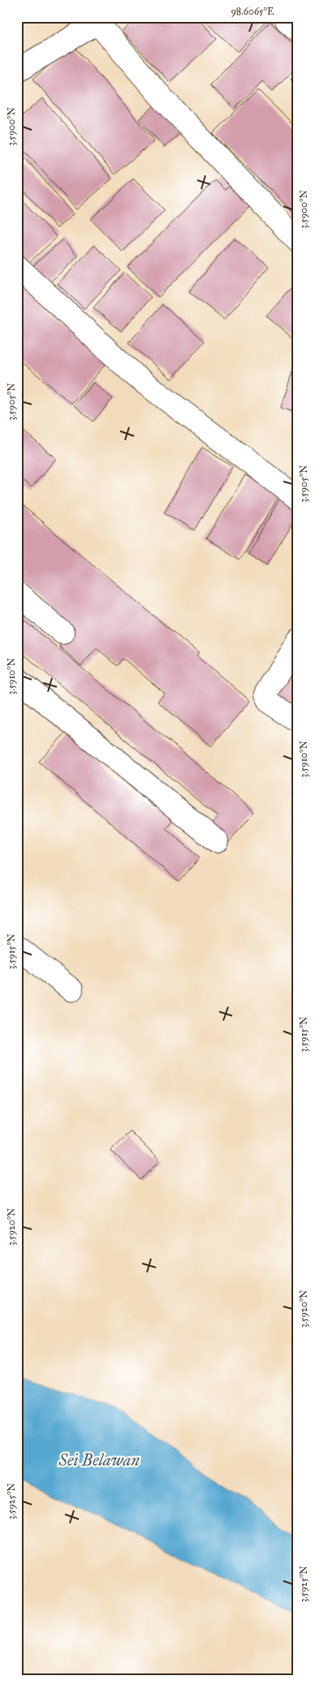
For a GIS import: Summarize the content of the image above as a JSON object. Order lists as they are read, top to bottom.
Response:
{
  "water": ["Sei Belawan"],
  "coordinates": [
    "98.6065°E",
    "3.5900°N",
    "3.5905°N",
    "3.5910°N",
    "3.5915°N",
    "3.5920°N",
    "3.5925°N"
  ]
}
